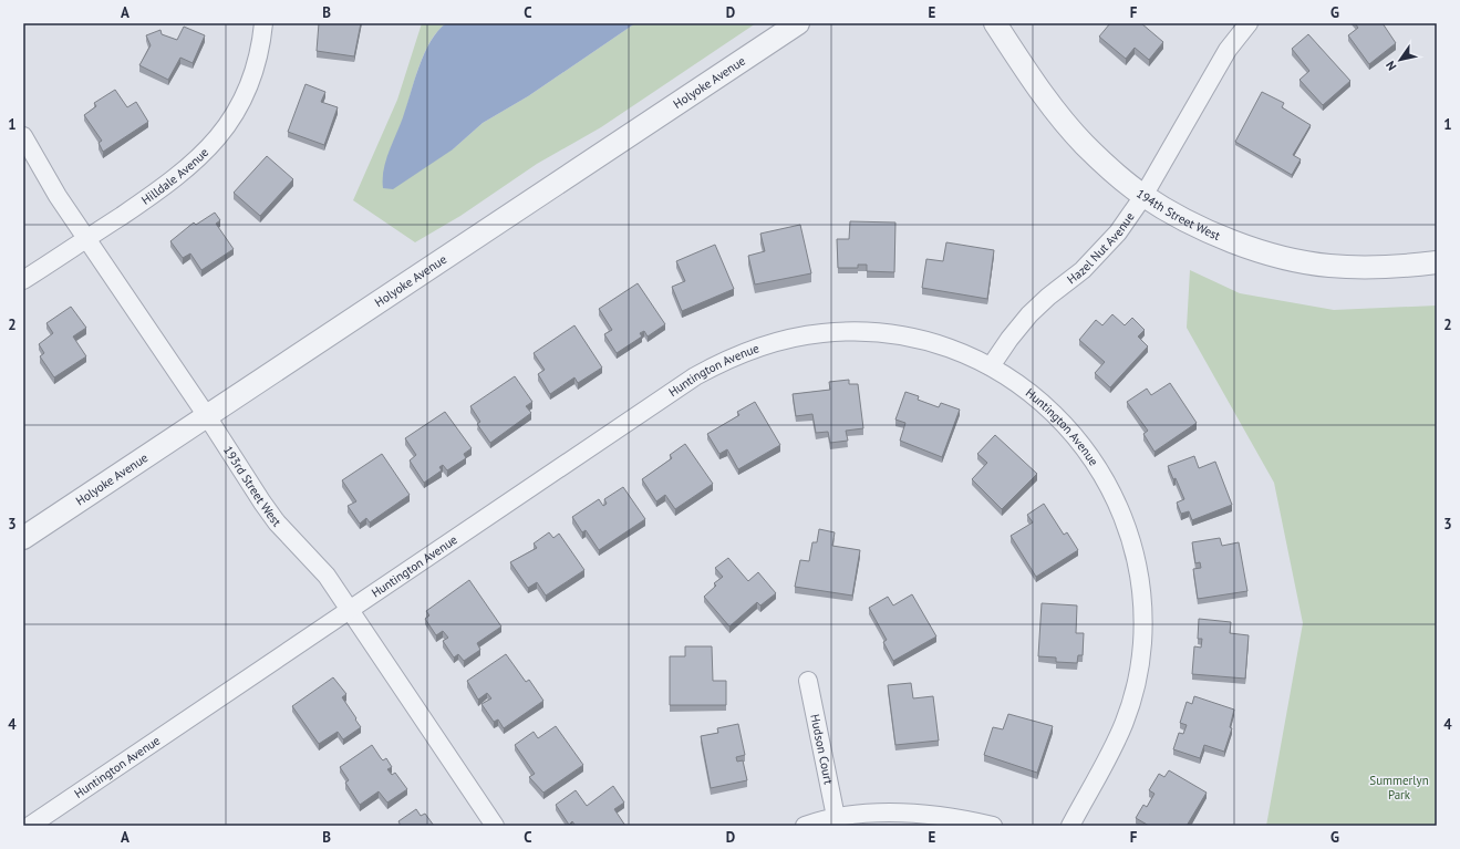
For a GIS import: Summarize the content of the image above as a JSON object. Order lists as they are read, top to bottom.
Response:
{
  "streets": {
    "street": [
      "Holyoke Avenue",
      "Hilldale Avenue",
      "194th Street West",
      "Hazel Nut Avenue",
      "Huntington Avenue",
      "193rd Street West",
      "Hudson Court"
    ]
  },
  "crossings": [
    ["Holyoke Avenue", "193rd Street West"],
    ["Hilldale Avenue", "193rd Street West"],
    ["194th Street West", "Hazel Nut Avenue"],
    ["Hazel Nut Avenue", "Huntington Avenue"],
    ["Huntington Avenue", "193rd Street West"]
  ],
  "parks": ["Summerlyn Park"],
  "north": "bottom left",
  "grid": {
    "columns": [
      "A",
      "B",
      "C",
      "D",
      "E",
      "F",
      "G"
    ],
    "rows": [
      "1",
      "2",
      "3",
      "4"
    ]
  }
}
